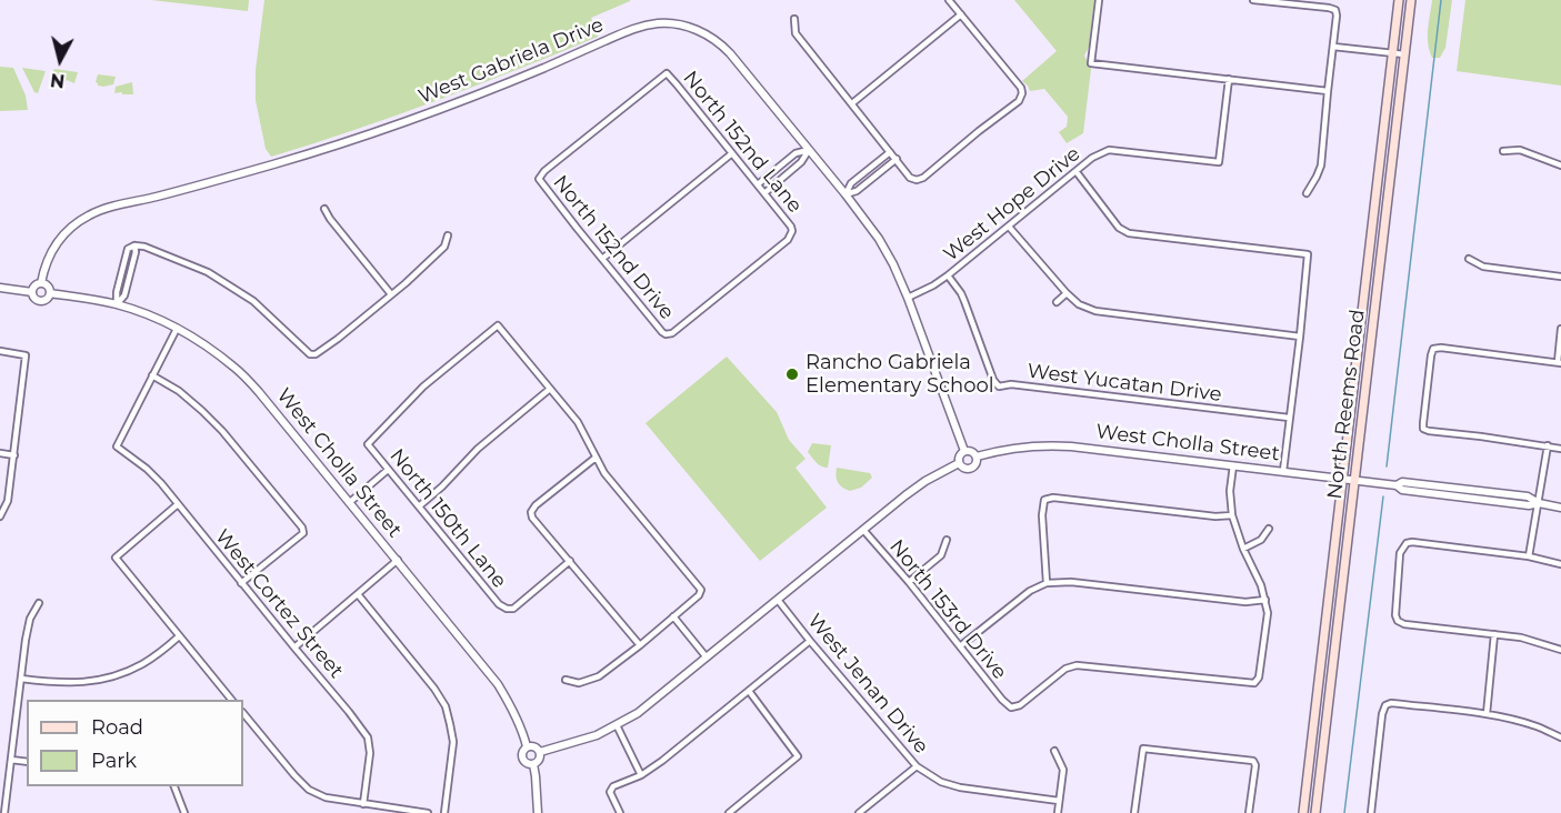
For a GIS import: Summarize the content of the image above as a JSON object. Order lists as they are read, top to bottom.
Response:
{
  "streets": {
    "main road": ["North Reems Road"],
    "street": [
      "West Gabriela Drive",
      "North 152nd Lane",
      "West Hope Drive",
      "North 152nd Drive",
      "West Yucatan Drive",
      "West Cholla Street",
      "North 150th Lane",
      "West Cortez Street",
      "North 153rd Drive",
      "West Jenan Drive"
    ]
  },
  "crossings": [
    ["West Gabriela Drive", "West Hope Drive"],
    ["West Gabriela Drive", "West Cholla Street"],
    ["North 152nd Lane", "North 152nd Drive"],
    ["West Hope Drive", "West Yucatan Drive"],
    ["North Reems Road", "West Cholla Street"]
  ],
  "places": ["Rancho Gabriela Elementary School"],
  "legend": ["Road", "Park"],
  "north": "bottom"
}
